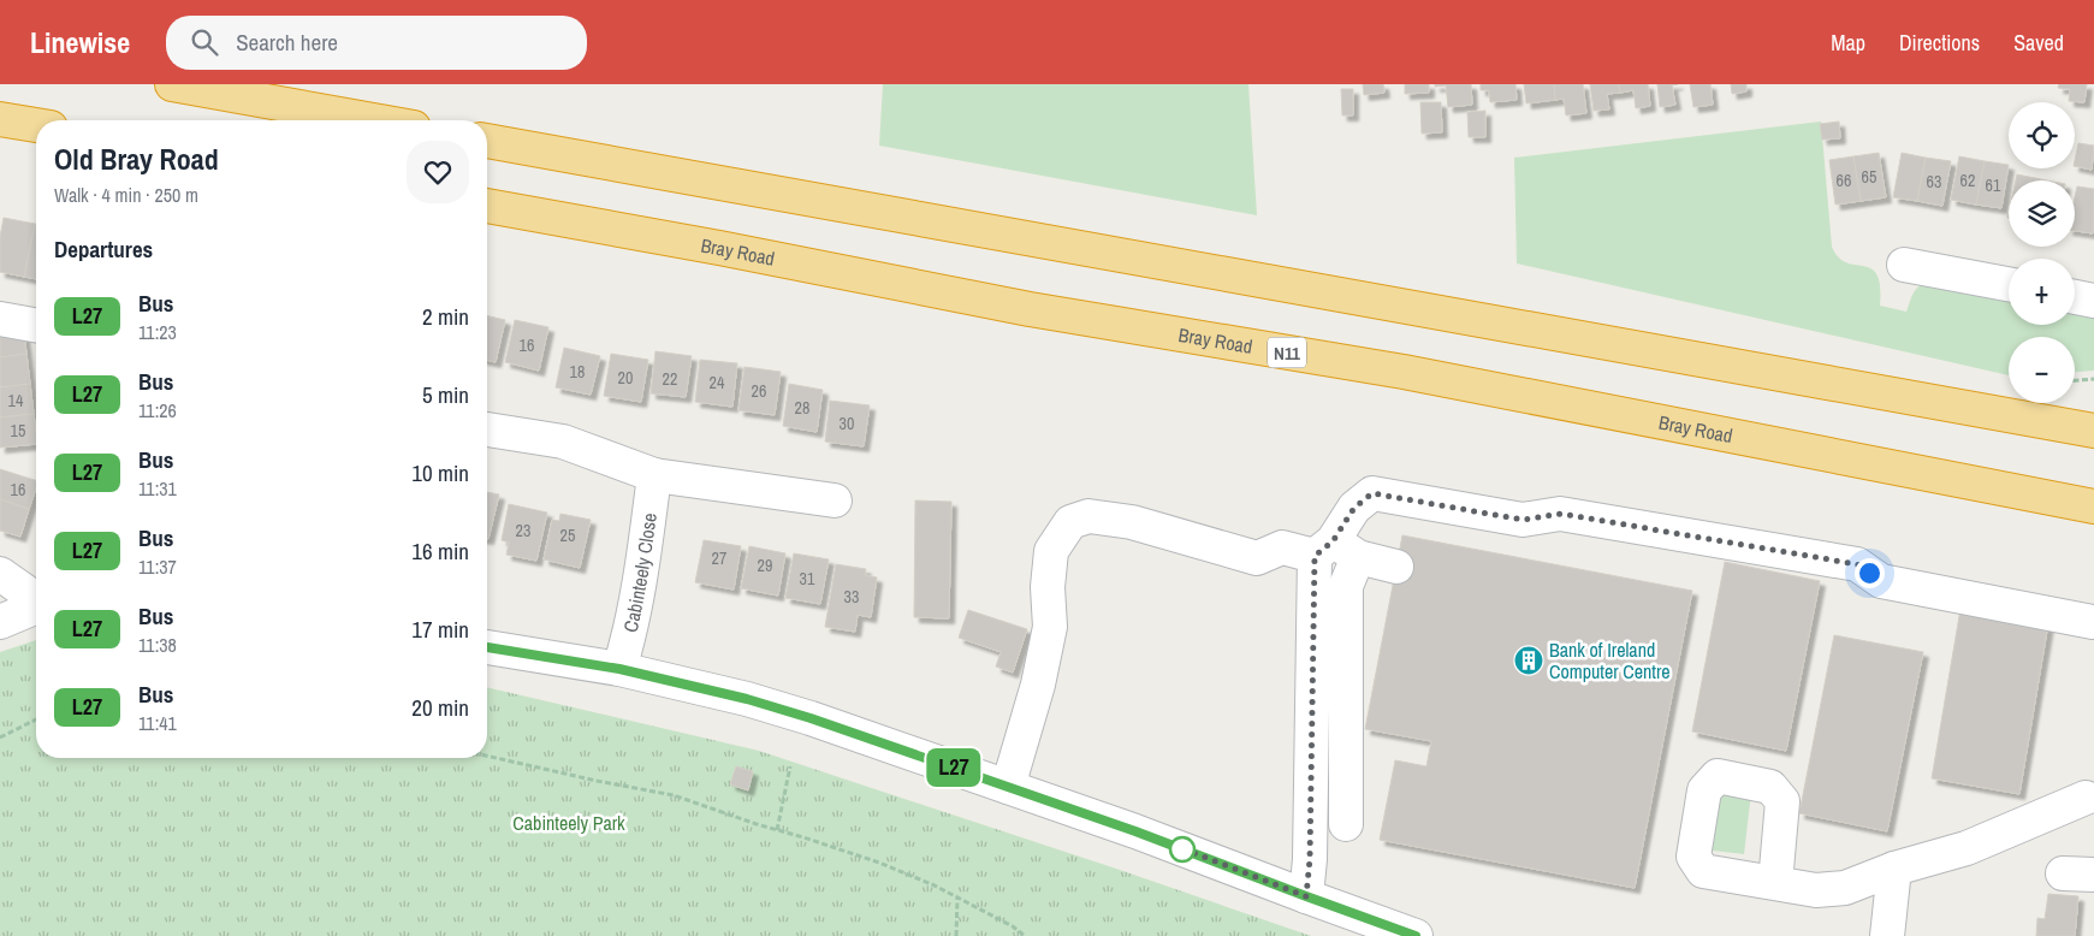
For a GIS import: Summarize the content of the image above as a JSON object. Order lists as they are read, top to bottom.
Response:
{
  "streets": {
    "highway": ["Bray Road", "N11"],
    "street": ["Cabinteely Close"]
  },
  "parks": ["Cabinteely Park"],
  "places": {
    "building": ["Bank of Ireland Computer Centre"]
  },
  "lines": ["bus line L27"],
  "house_numbers": [
    "65",
    "66",
    "62",
    "63",
    "61",
    "16",
    "18",
    "20",
    "22",
    "24",
    "26",
    "14",
    "28",
    "30",
    "15",
    "16",
    "23",
    "25",
    "27",
    "29",
    "31",
    "33"
  ],
  "page": {
    "header": "Linewise",
    "search": "Search here",
    "nav": ["Map", "Directions", "Saved"],
    "on_map": "L27",
    "map_buttons": ["+", "−"],
    "heading": [
      ["Old Bray Road", "Walk · 4 min · 250 m"],
      "Departures"
    ],
    "list": [
      {
        "mark": "L27",
        "name": "Bus",
        "note": "11:23",
        "value": "2 min"
      },
      {
        "mark": "L27",
        "name": "Bus",
        "note": "11:26",
        "value": "5 min"
      },
      {
        "mark": "L27",
        "name": "Bus",
        "note": "11:31",
        "value": "10 min"
      },
      {
        "mark": "L27",
        "name": "Bus",
        "note": "11:37",
        "value": "16 min"
      },
      {
        "mark": "L27",
        "name": "Bus",
        "note": "11:38",
        "value": "17 min"
      },
      {
        "mark": "L27",
        "name": "Bus",
        "note": "11:41",
        "value": "20 min"
      }
    ]
  }
}
